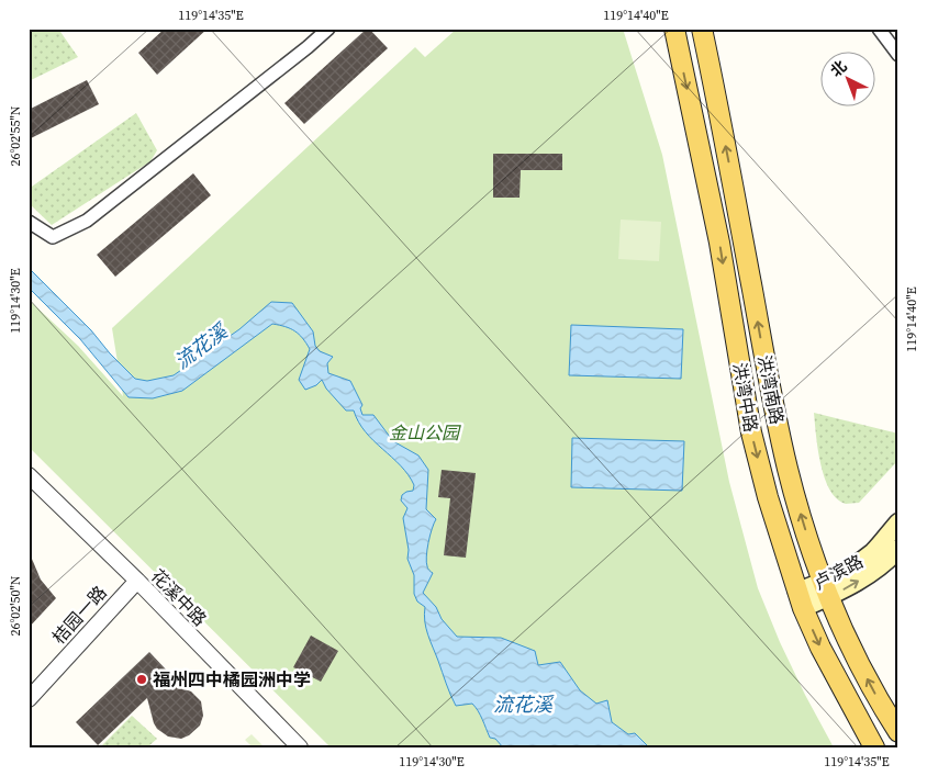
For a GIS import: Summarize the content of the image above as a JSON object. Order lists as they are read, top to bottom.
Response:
{
  "streets": {
    "main road": ["洪湾南路", "洪湾中路", "卢滨路"],
    "street": ["花溪中路", "桔园一路"]
  },
  "crossings": [
    ["洪湾南路", "卢滨路"],
    ["花溪中路", "桔园一路"]
  ],
  "one_way": ["洪湾南路", "洪湾中路"],
  "water": ["流花溪"],
  "parks": ["金山公园"],
  "places": ["福州四中橘园洲中学"],
  "north": "top left",
  "coordinates": [
    "119°14'35\"E",
    "119°14'40\"E",
    "26°02'55\"N",
    "119°14'30\"E",
    "26°02'50\"N"
  ]
}
